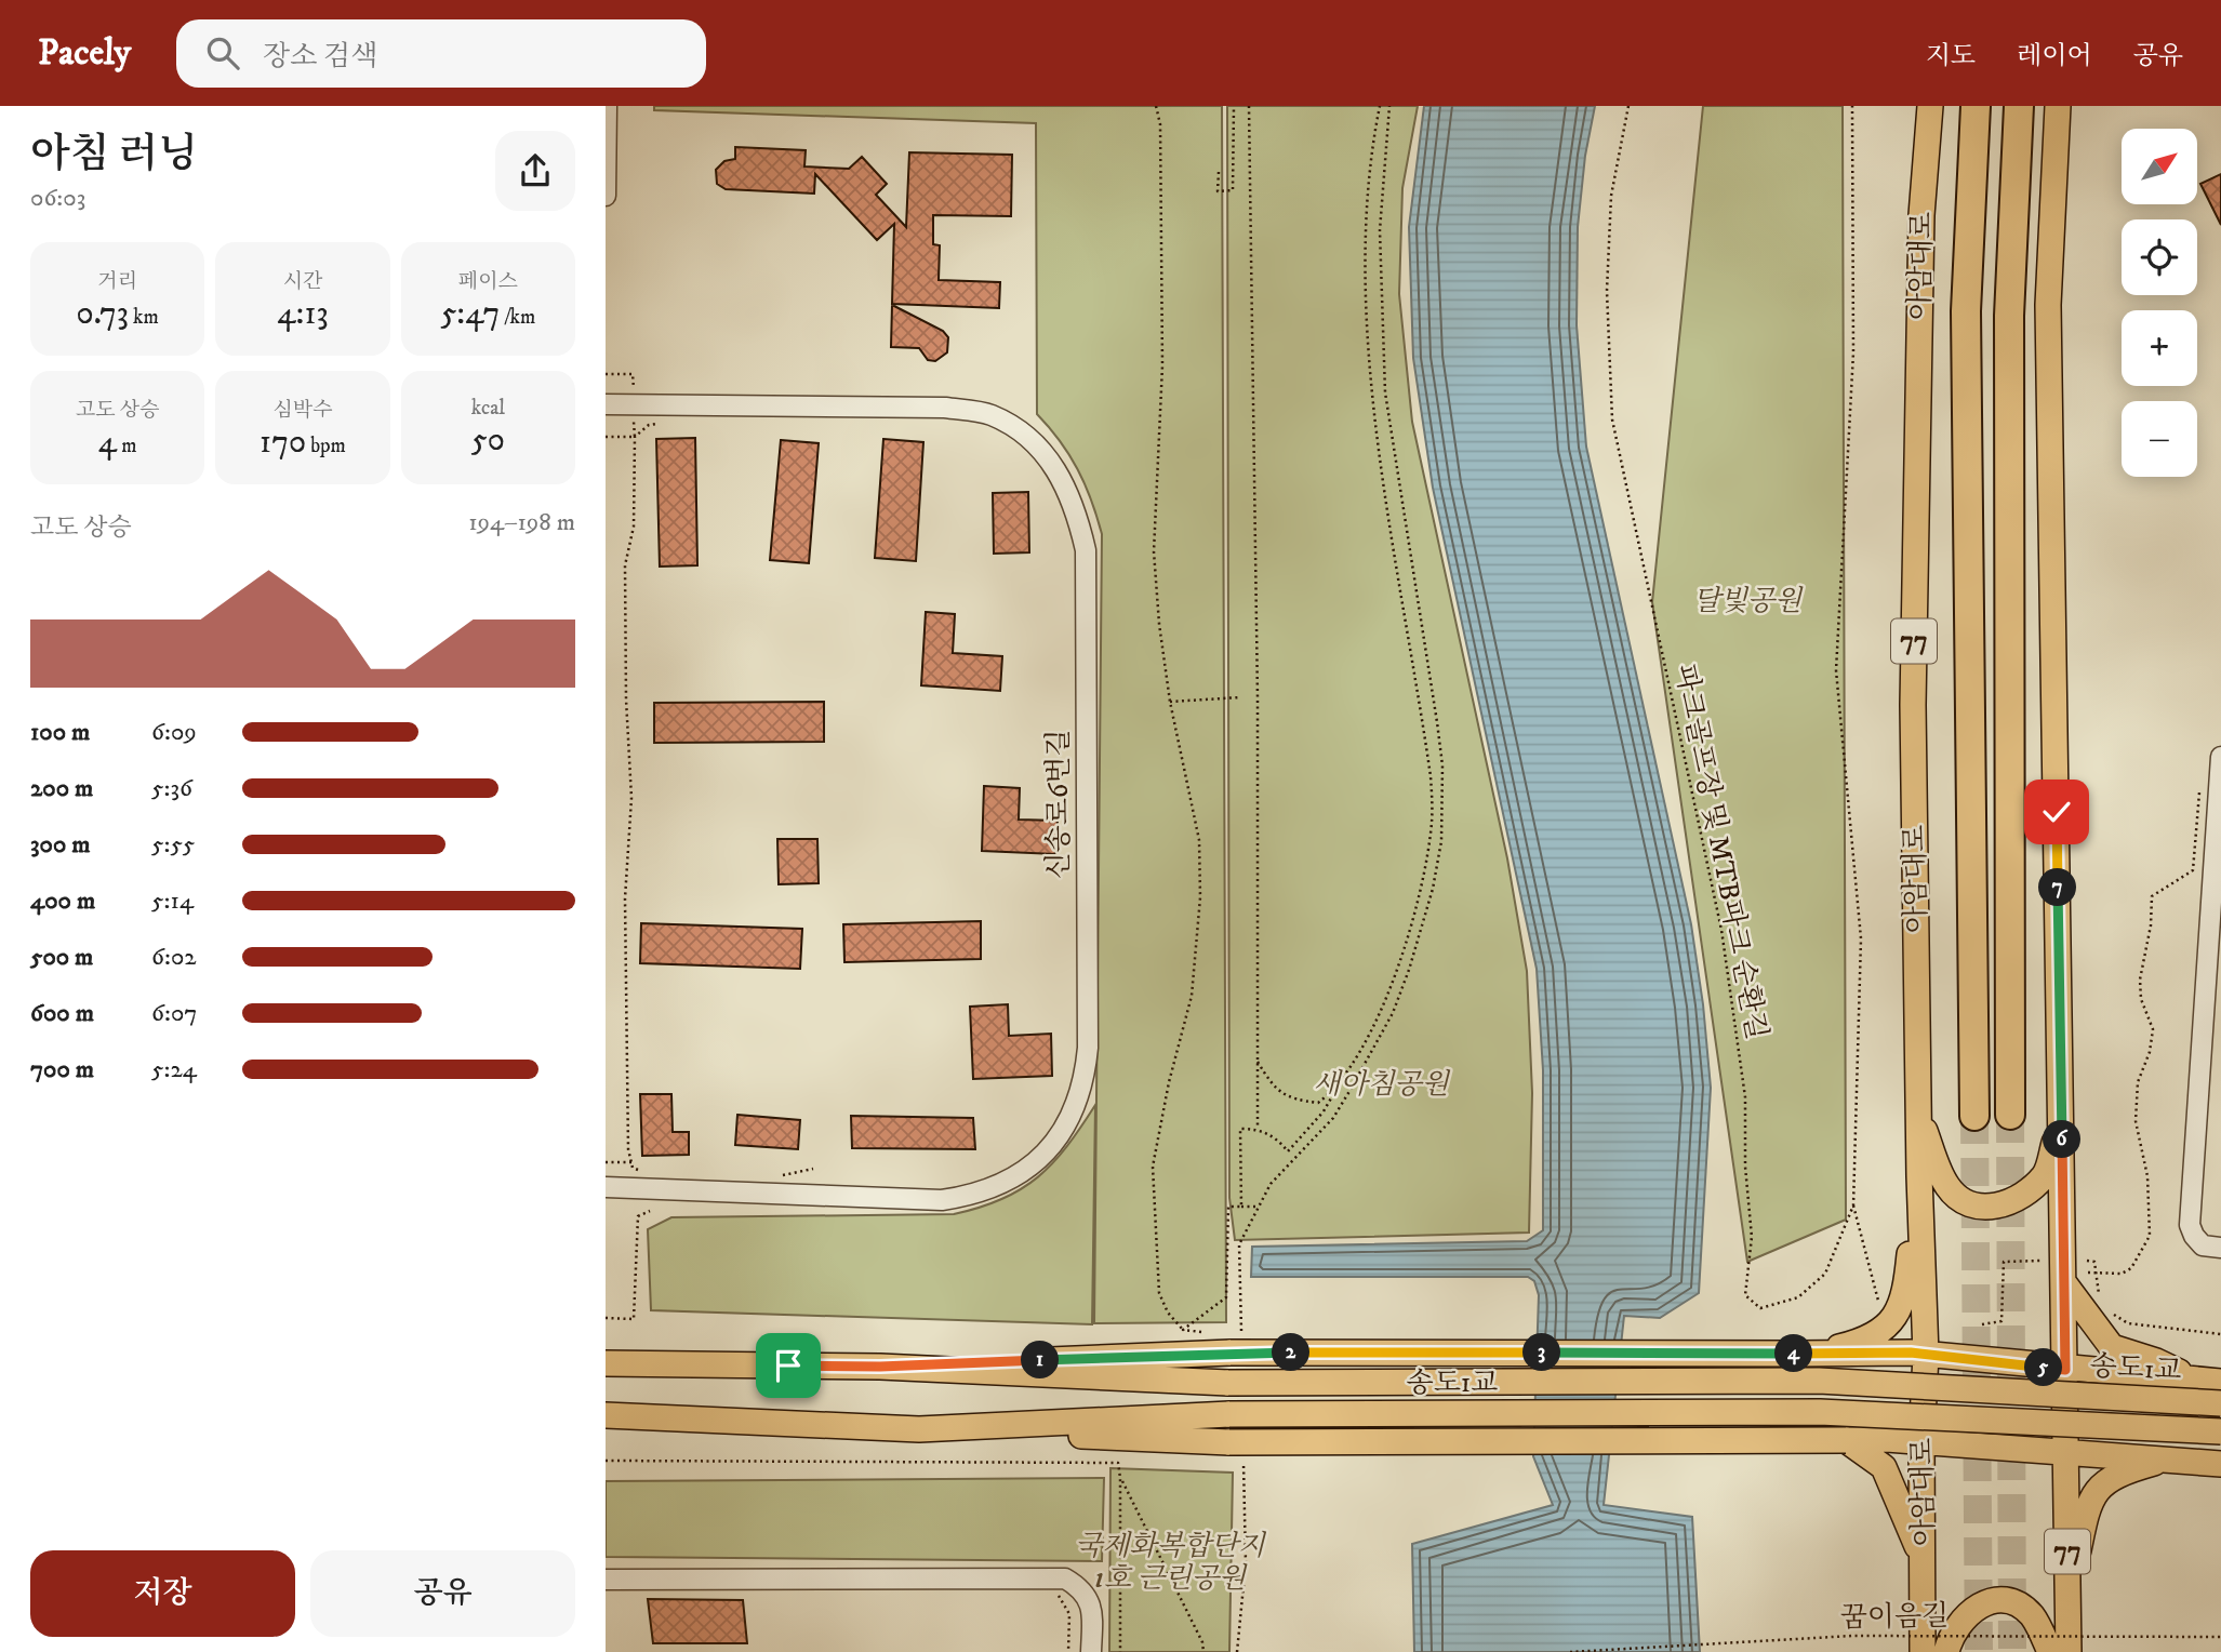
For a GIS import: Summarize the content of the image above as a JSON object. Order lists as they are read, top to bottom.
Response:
{
  "streets": {
    "highway": ["아암대로"],
    "main road": ["77", "송도1교"],
    "street": ["신송로6번길"],
    "path": ["파크골프장 및 MTB파크 순환길", "꿈이음길"]
  },
  "parks": ["달빛공원", "새아침공원", "국제화복합단지 1호 근린공원"],
  "north": "top right",
  "page": {
    "header": "Pacely",
    "search": "장소 검색",
    "nav": ["지도", "레이어", "공유"],
    "heading": ["아침 러닝", "06:03"],
    "map_buttons": ["+", "−"],
    "stats": [
      ["거리", "0.73 km"],
      ["시간", "4:13"],
      ["페이스", "5:47 /km"],
      ["고도 상승", "4 m"],
      ["심박수", "170 bpm"],
      ["kcal", "50"]
    ],
    "chart": ["고도 상승", "194–198 m"],
    "list": [
      {
        "name": "100 m",
        "note": "6:09"
      },
      {
        "name": "200 m",
        "note": "5:36"
      },
      {
        "name": "300 m",
        "note": "5:55"
      },
      {
        "name": "400 m",
        "note": "5:14"
      },
      {
        "name": "500 m",
        "note": "6:02"
      },
      {
        "name": "600 m",
        "note": "6:07"
      },
      {
        "name": "700 m",
        "note": "5:24"
      }
    ],
    "pins": [
      "7",
      "6",
      "2",
      "3",
      "4",
      "1",
      "5"
    ],
    "buttons": ["저장", "공유"]
  }
}
